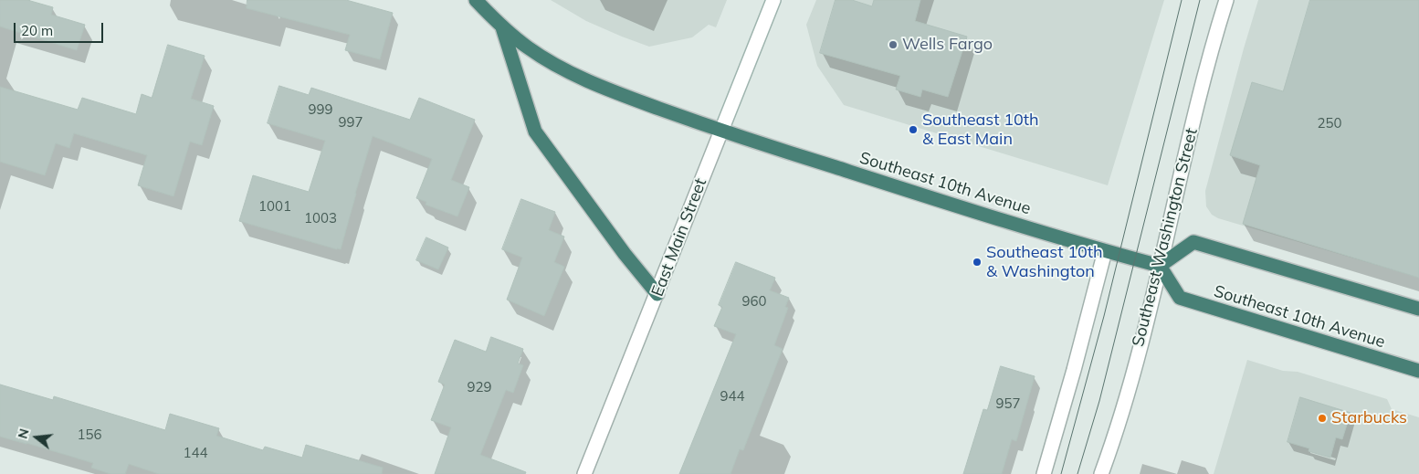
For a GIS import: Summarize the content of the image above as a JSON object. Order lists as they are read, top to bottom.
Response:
{
  "streets": {
    "highway": ["Southeast 10th Avenue"],
    "street": ["East Main Street", "Southeast Washington Street"]
  },
  "crossings": [
    ["Southeast 10th Avenue", "East Main Street"],
    ["Southeast 10th Avenue", "Southeast Washington Street"]
  ],
  "places": [
    "Wells Fargo",
    "Southeast 10th & East Main",
    "Southeast 10th & Washington",
    "Starbucks"
  ],
  "house_numbers": [
    "999",
    "997",
    "250",
    "1001",
    "1003",
    "960",
    "929",
    "944",
    "957",
    "156",
    "144"
  ],
  "scale_bar": "20 m",
  "north": "left"
}
